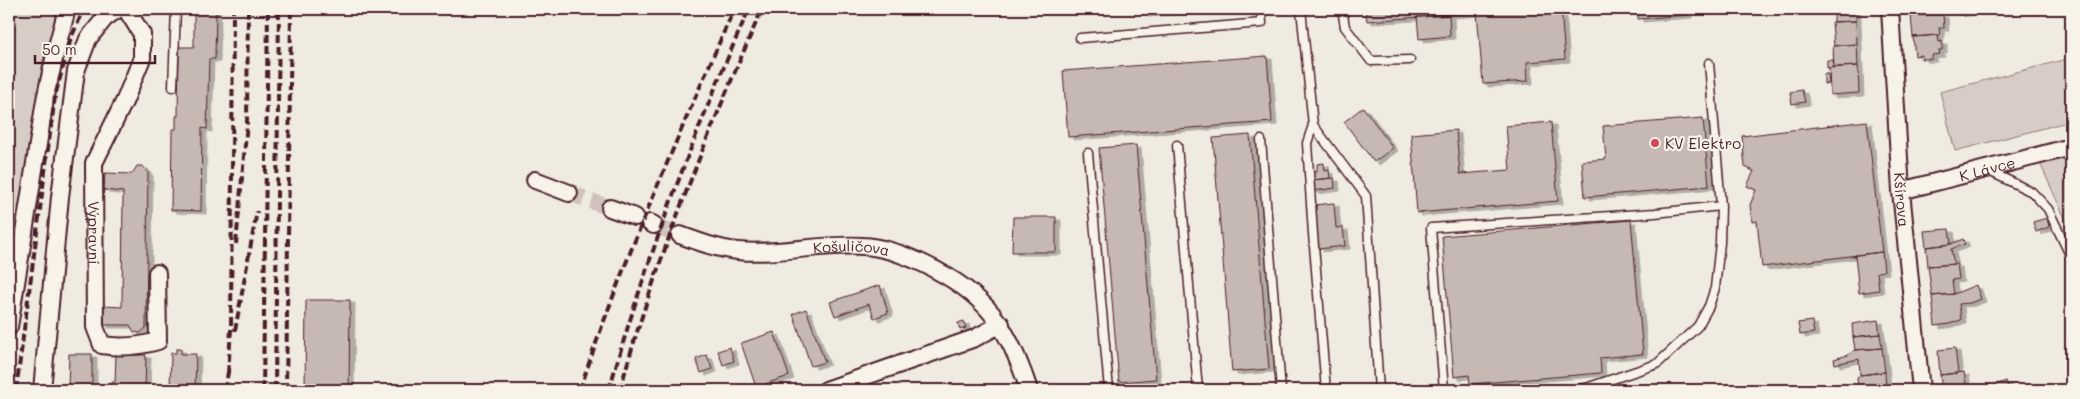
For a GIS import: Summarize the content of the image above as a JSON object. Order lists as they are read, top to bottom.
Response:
{
  "streets": {
    "street": [
      "K Lávce",
      "Kšírova",
      "Výpravní",
      "Košuličova"
    ]
  },
  "crossings": [
    ["K Lávce", "Kšírova"]
  ],
  "places": ["KV Elektro"],
  "scale_bar": "50 m"
}
